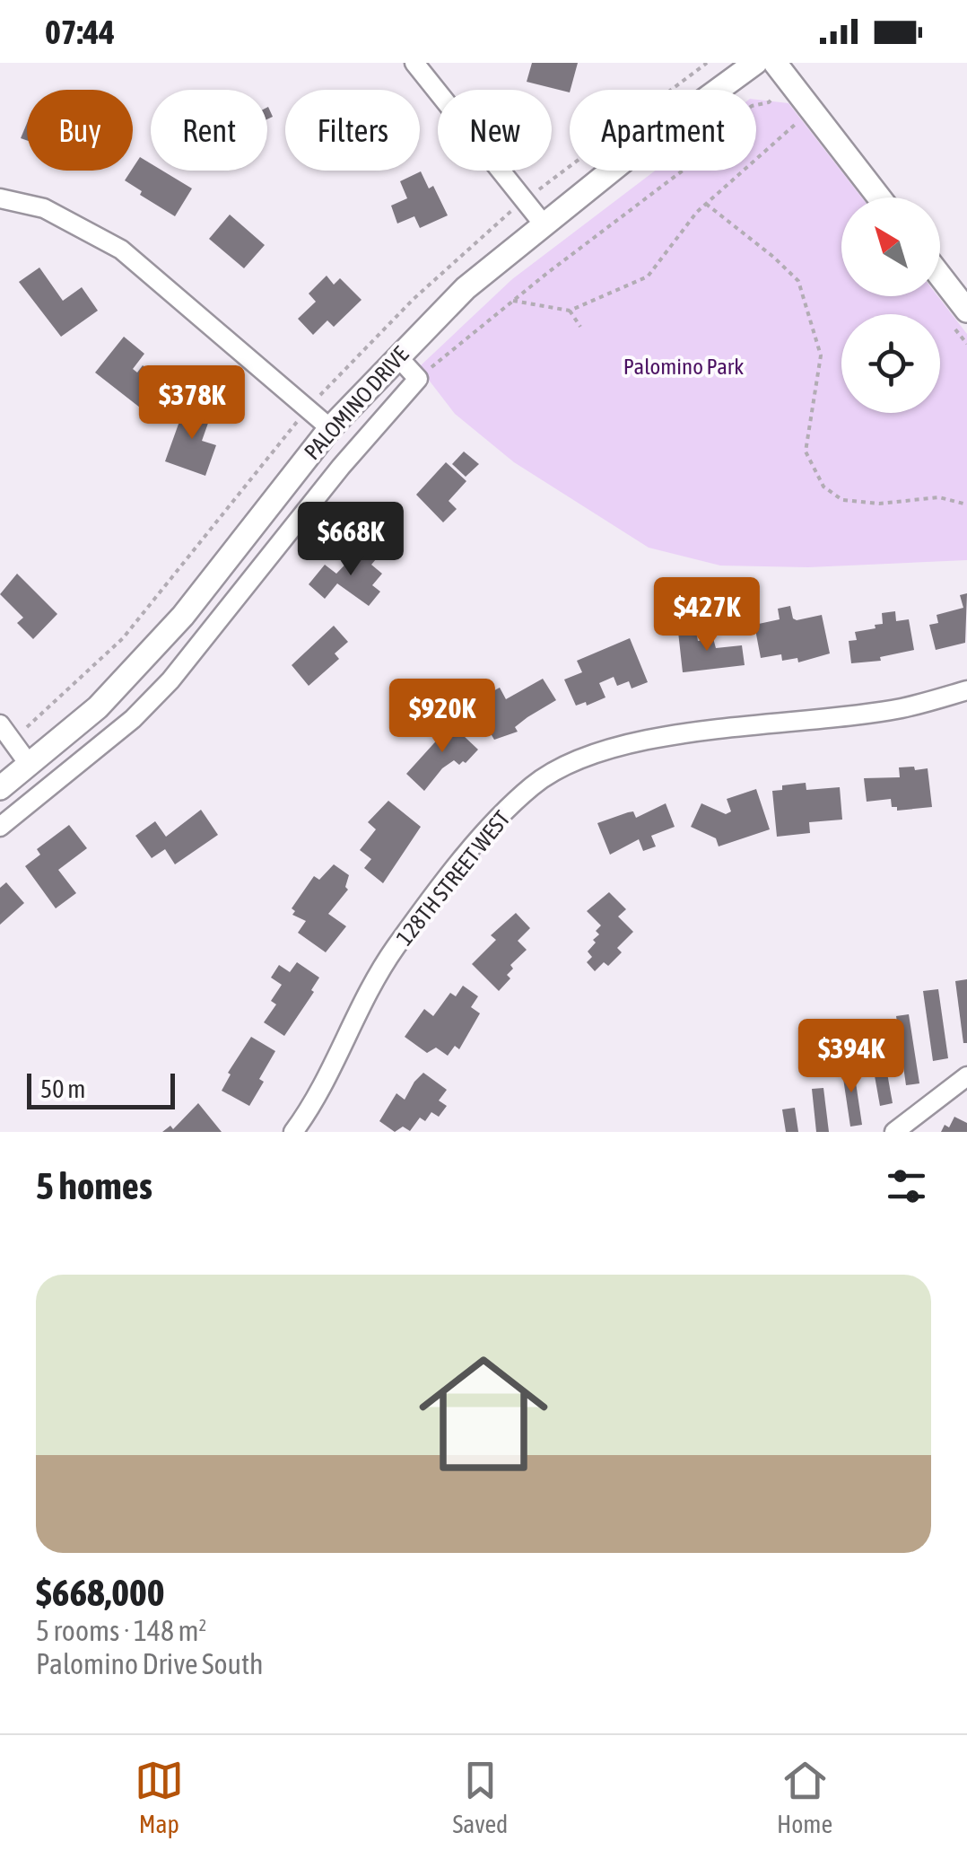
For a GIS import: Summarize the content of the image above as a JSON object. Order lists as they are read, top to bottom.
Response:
{
  "streets": {
    "street": ["PALOMINO DRIVE", "128TH STREET WEST"]
  },
  "parks": ["Palomino Park"],
  "scale_bar": "50 m",
  "north": "top left",
  "page": {
    "status": "07:44",
    "chip": [
      "Buy",
      "Rent",
      "Filters",
      "New",
      "Apartment"
    ],
    "price": [
      "$378K",
      "$668K",
      "$427K",
      "$920K",
      "$394K"
    ],
    "scale": "50 m",
    "heading": "5 homes",
    "list": [
      {
        "name": "$668,000",
        "note": "5 rooms · 148 m² · Palomino Drive South"
      }
    ],
    "tabs": ["Map", "Saved", "Home"]
  }
}
